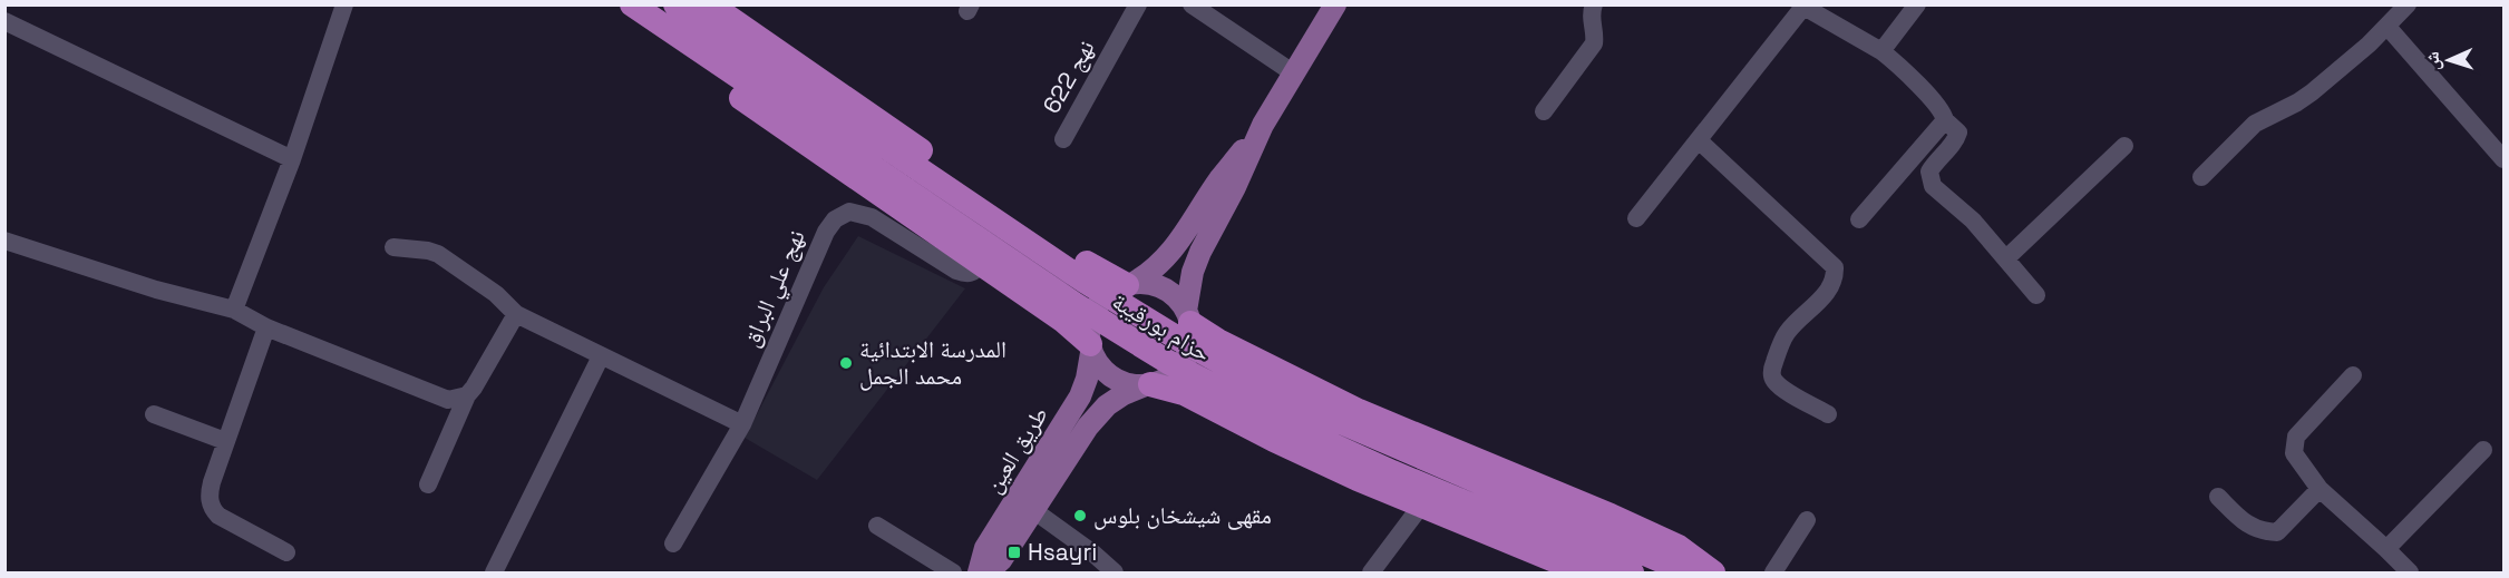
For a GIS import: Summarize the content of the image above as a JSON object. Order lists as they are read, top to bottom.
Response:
{
  "streets": {
    "highway": ["حزام بورقيبة"],
    "main road": ["طريق العين"],
    "street": ["نهج 622", "نهج علي البراق"]
  },
  "places": {
    "other": ["المدرسة الابتدائية محمد الجمل", "مقهى شيشخان بلوس"],
    "transit": ["Hsayri"]
  },
  "north": "left"
}
